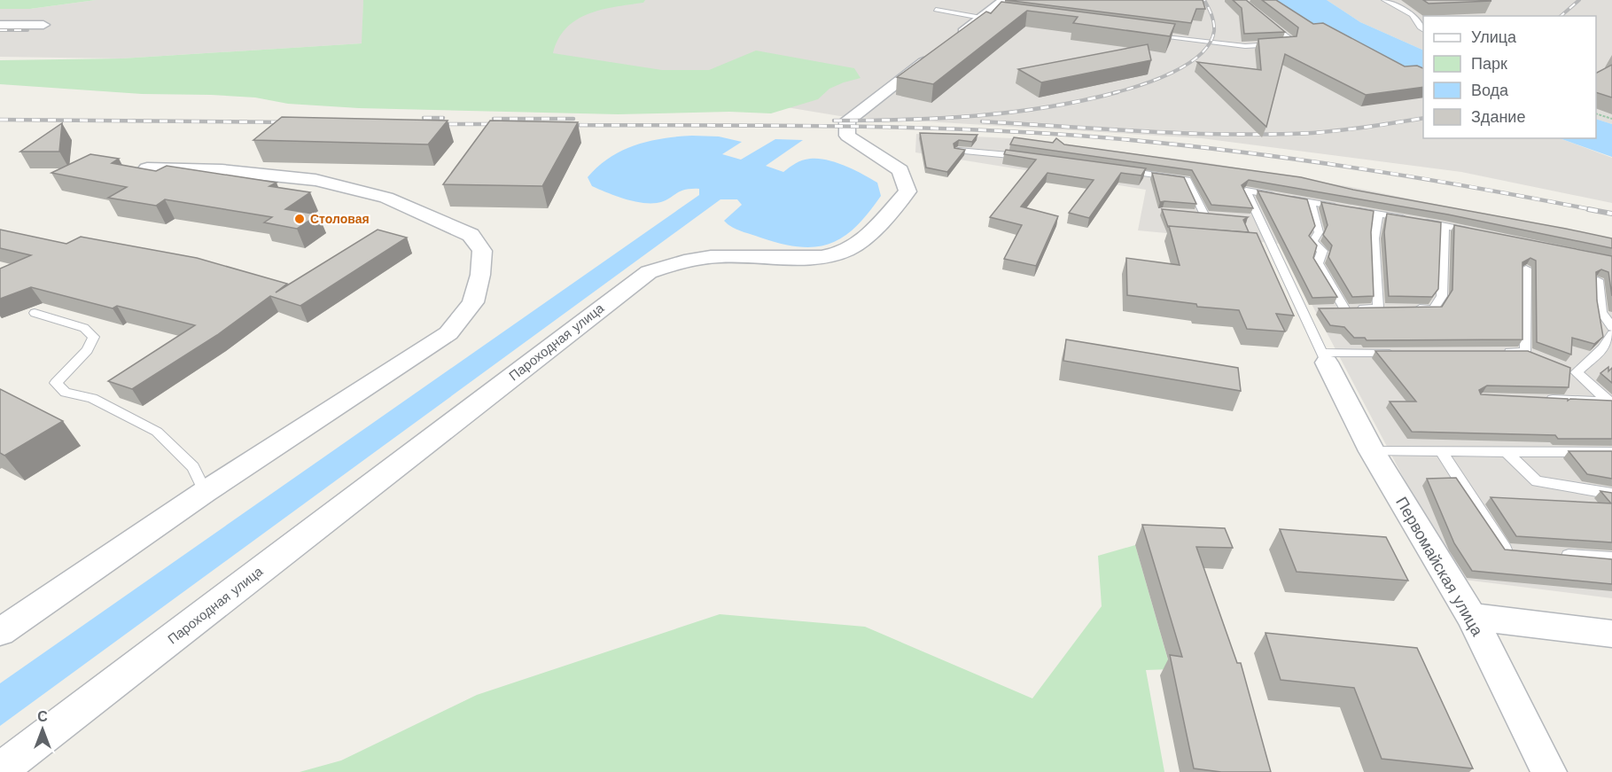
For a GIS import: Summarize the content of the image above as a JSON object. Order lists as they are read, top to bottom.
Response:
{
  "streets": {
    "street": ["Пароходная улица", "Первомайская улица"]
  },
  "places": ["Столовая"],
  "legend": [
    "Улица",
    "Парк",
    "Вода",
    "Здание"
  ],
  "north": "top"
}
